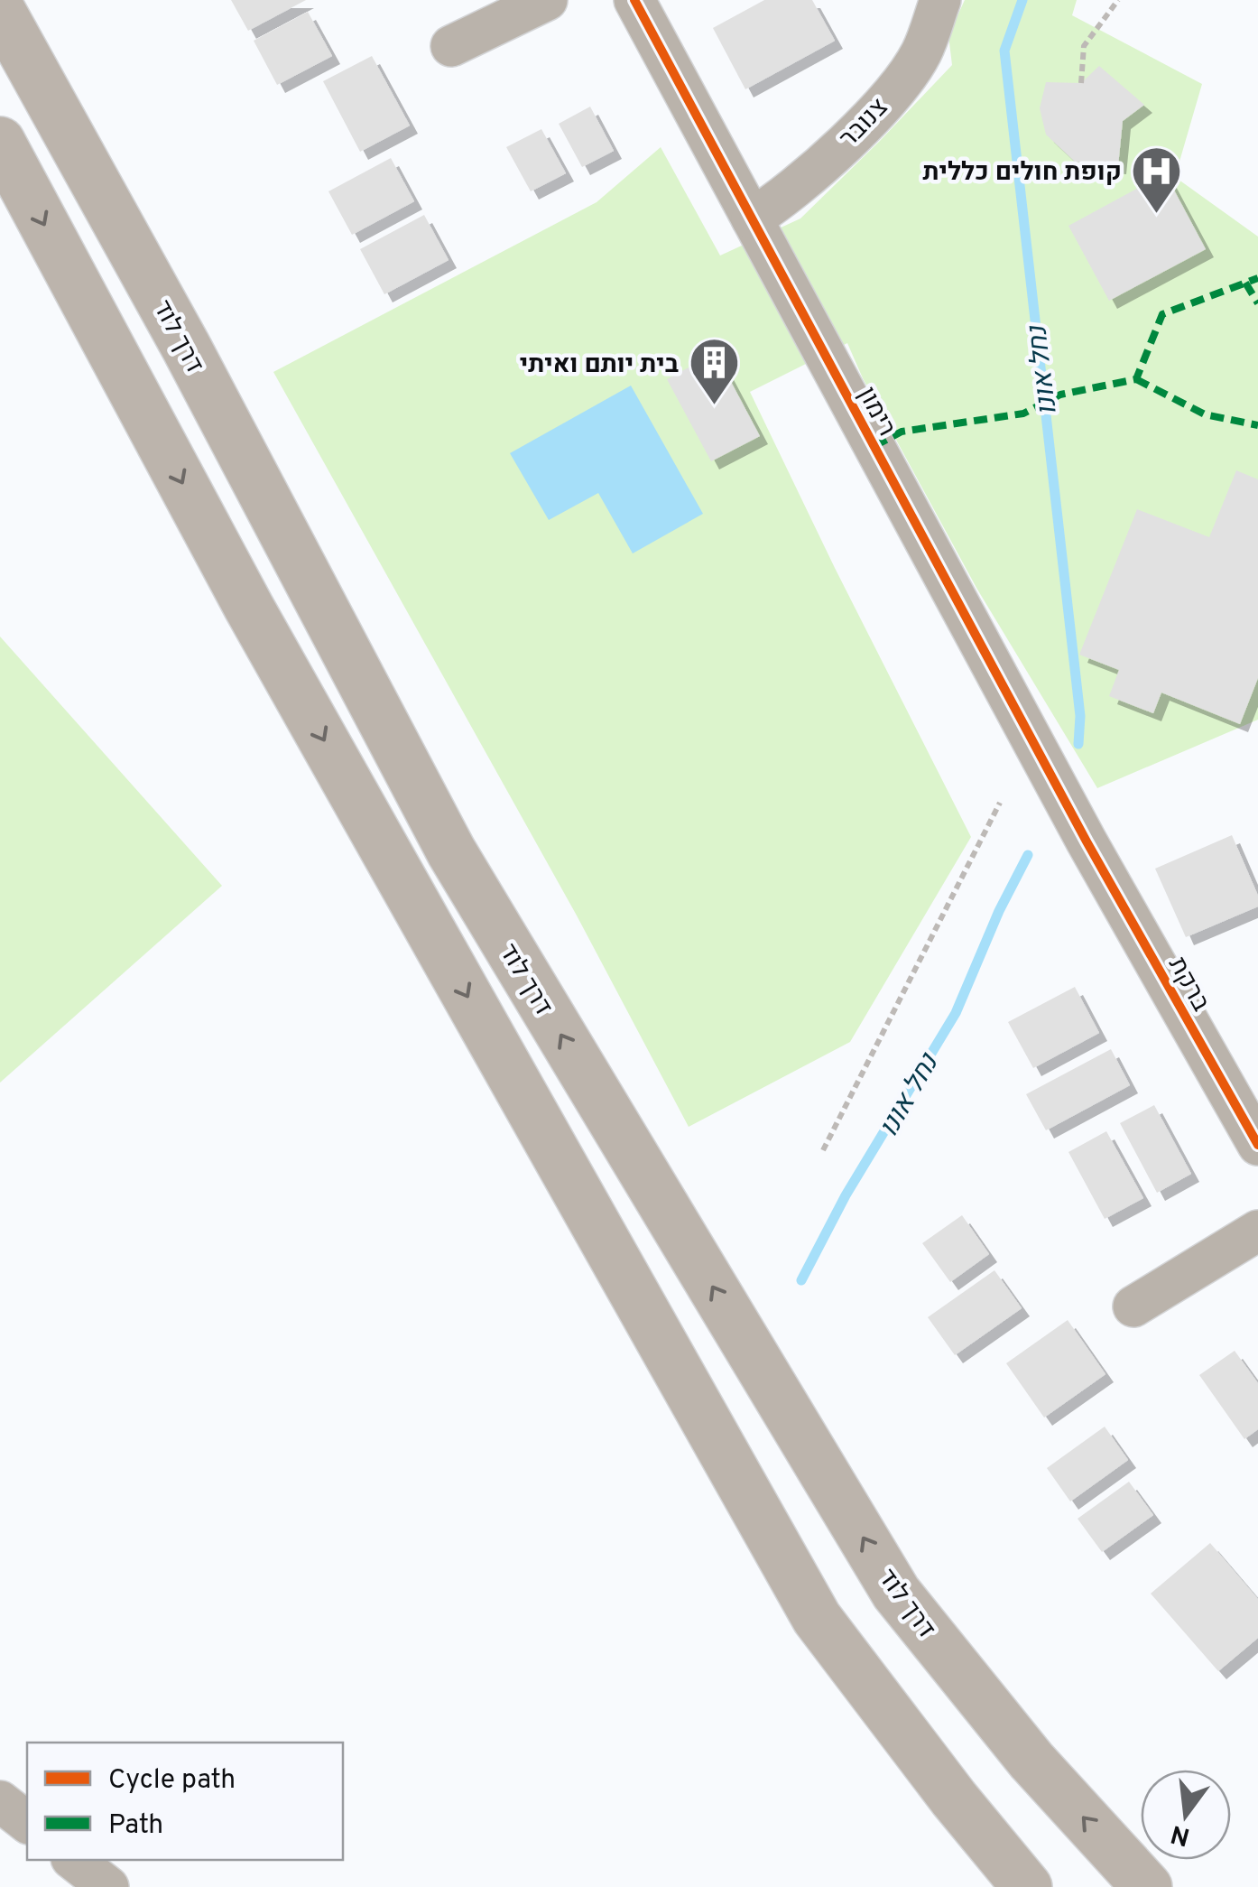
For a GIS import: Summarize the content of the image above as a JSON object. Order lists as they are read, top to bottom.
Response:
{
  "streets": {
    "main road": ["דרך לוד"],
    "street": ["צנובר", "רימון", "ברקת"]
  },
  "crossings": [
    ["צנובר", "רימון"],
    ["רימון", "ברקת"]
  ],
  "water": ["נחל אונו"],
  "places": {
    "hospital": ["קופת חולים כללית"],
    "building": ["בית יותם ואיתי"]
  },
  "legend": ["Cycle path", "Path"],
  "north": "bottom"
}
